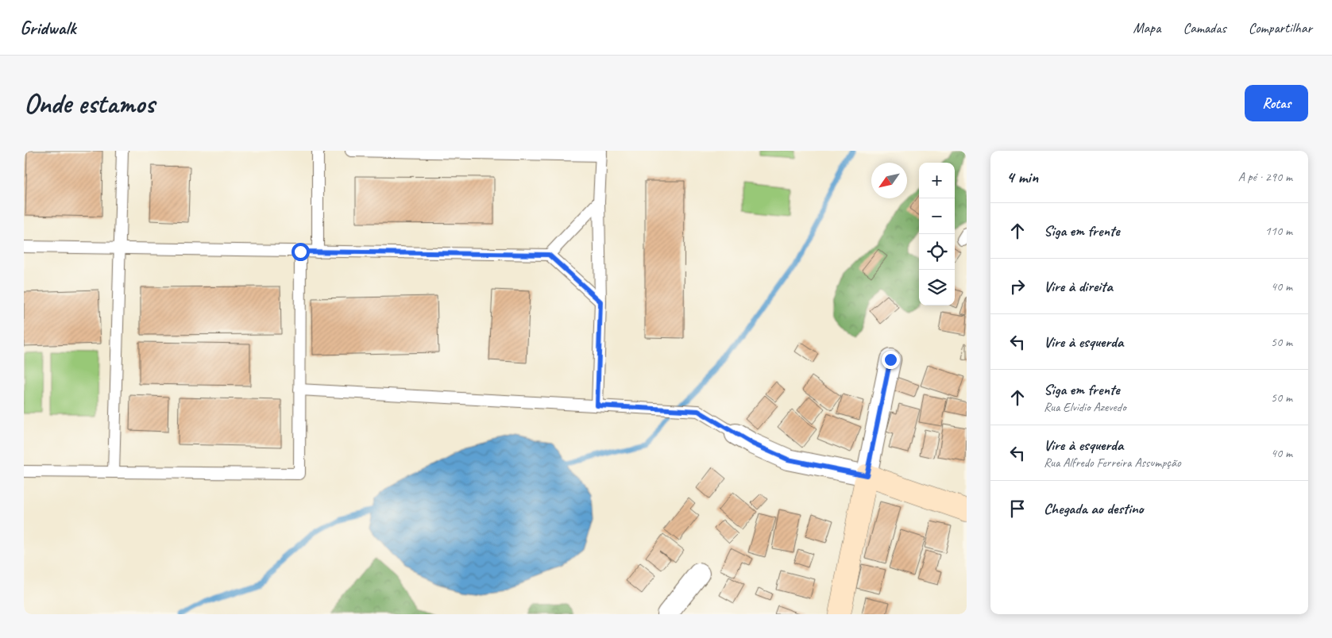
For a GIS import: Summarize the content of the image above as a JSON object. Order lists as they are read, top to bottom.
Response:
{
  "north": "bottom left",
  "page": {
    "header": "Gridwalk",
    "nav": ["Mapa", "Camadas", "Compartilhar"],
    "buttons": "Rotas",
    "title": "Onde estamos",
    "heading": ["4 min", "A pé · 290 m"],
    "map_buttons": ["+", "−"],
    "list": [
      ["Siga em frente", "110 m"],
      ["Vire à direita", "40 m"],
      ["Vire à esquerda", "50 m"],
      ["Siga em frente", "Rua Elvidio Azevedo", "50 m"],
      ["Vire à esquerda", "Rua Alfredo Ferreira Assumpção", "40 m"],
      "Chegada ao destino"
    ]
  }
}
